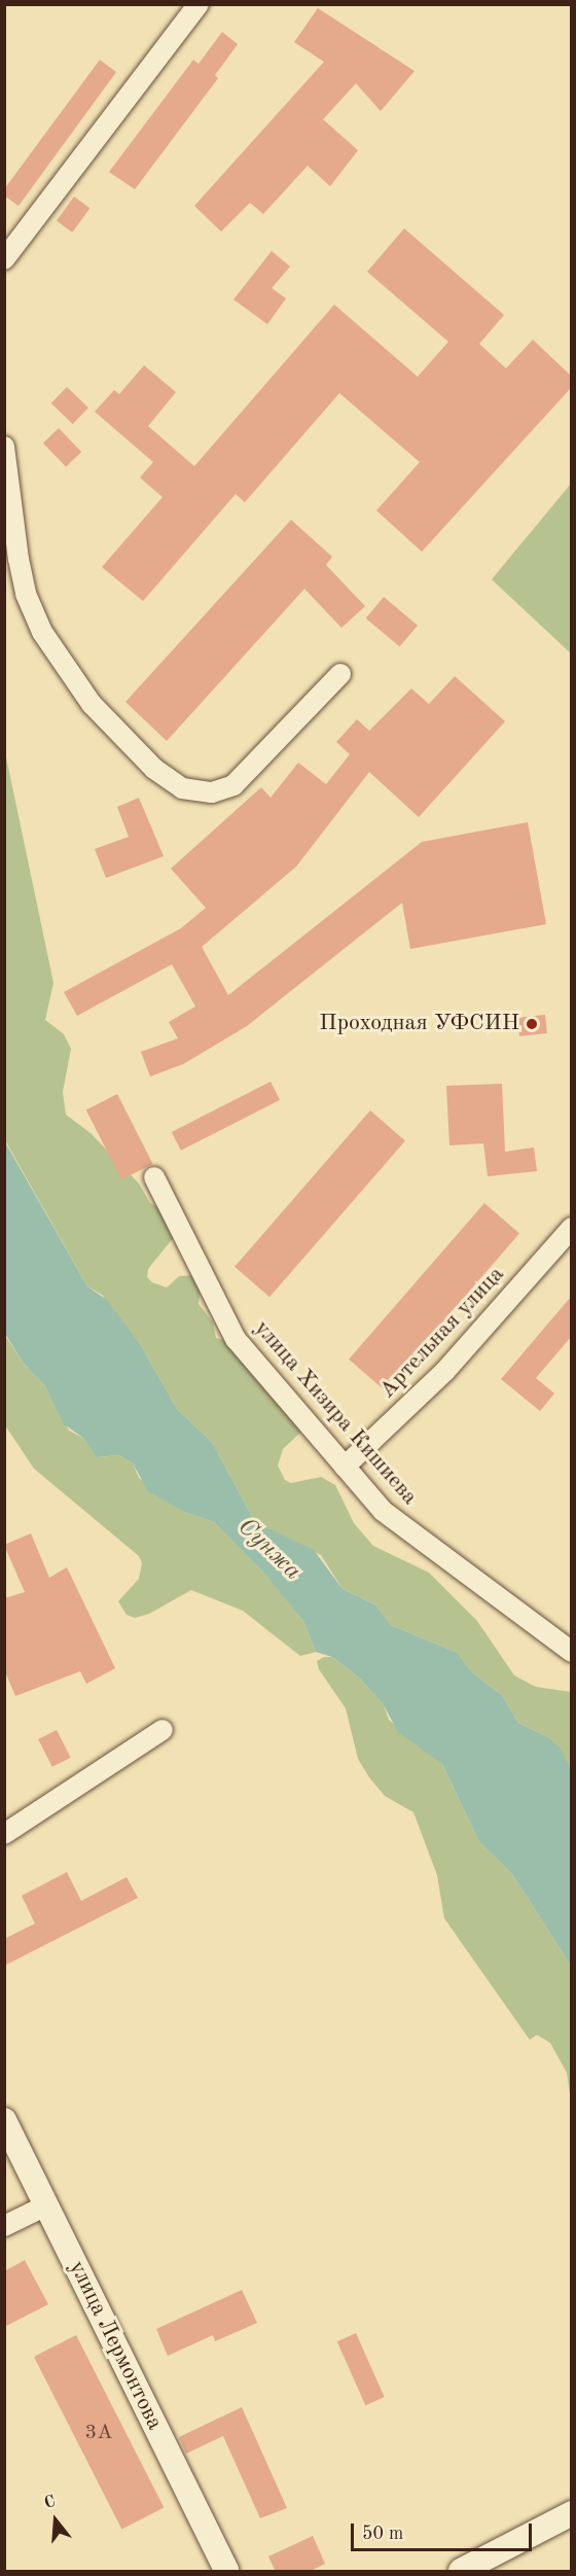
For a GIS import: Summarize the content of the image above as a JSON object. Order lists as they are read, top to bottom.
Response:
{
  "streets": {
    "street": ["Артельная улица", "улица Хизира Кишиева", "улица Лермонтова"]
  },
  "crossings": [
    ["Артельная улица", "улица Хизира Кишиева"]
  ],
  "water": ["Сунжа"],
  "places": ["Проходная УФСИН"],
  "house_numbers": ["3А"],
  "scale_bar": "50 m",
  "north": "top"
}
